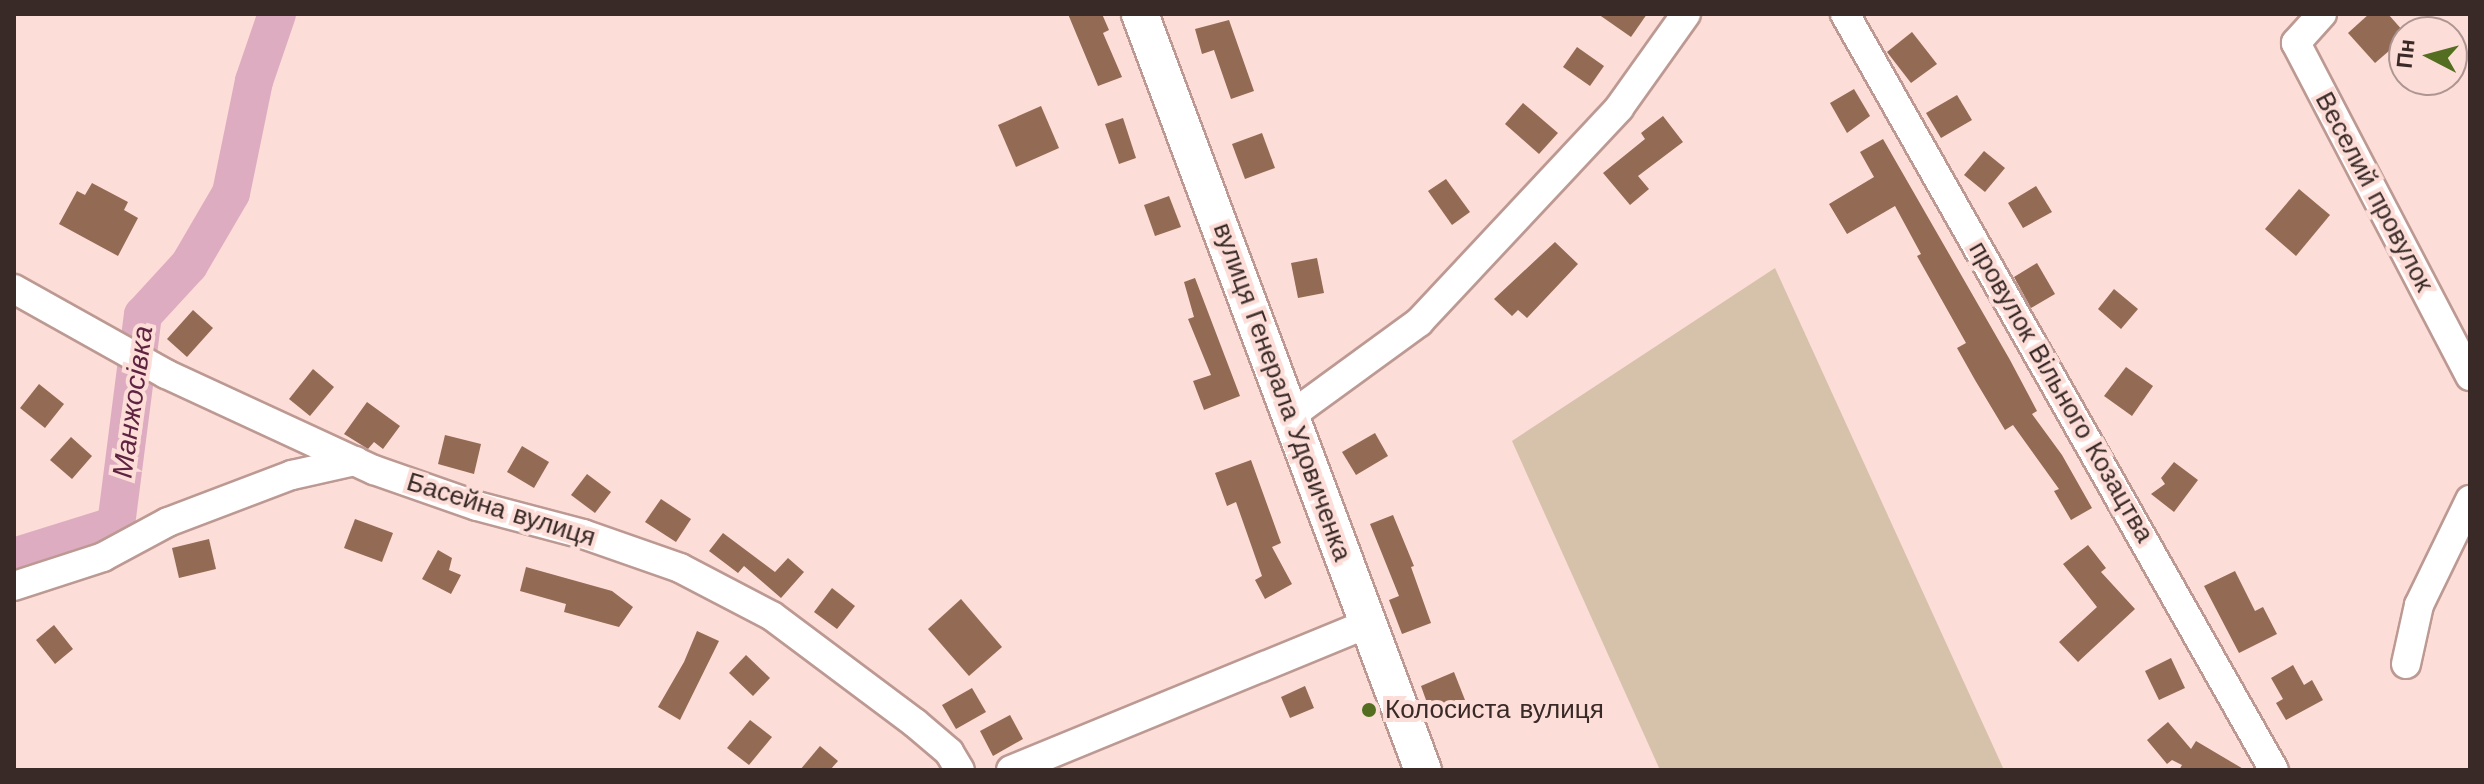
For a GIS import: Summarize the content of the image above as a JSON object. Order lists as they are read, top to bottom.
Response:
{
  "streets": {
    "main road": ["вулиця Генерала Удовиченка"],
    "street": ["Веселий провулок", "провулок Вільного Козацтва", "Басейна вулиця"]
  },
  "water": ["Манжосівка"],
  "places": ["Колосиста вулиця"],
  "north": "left"
}
